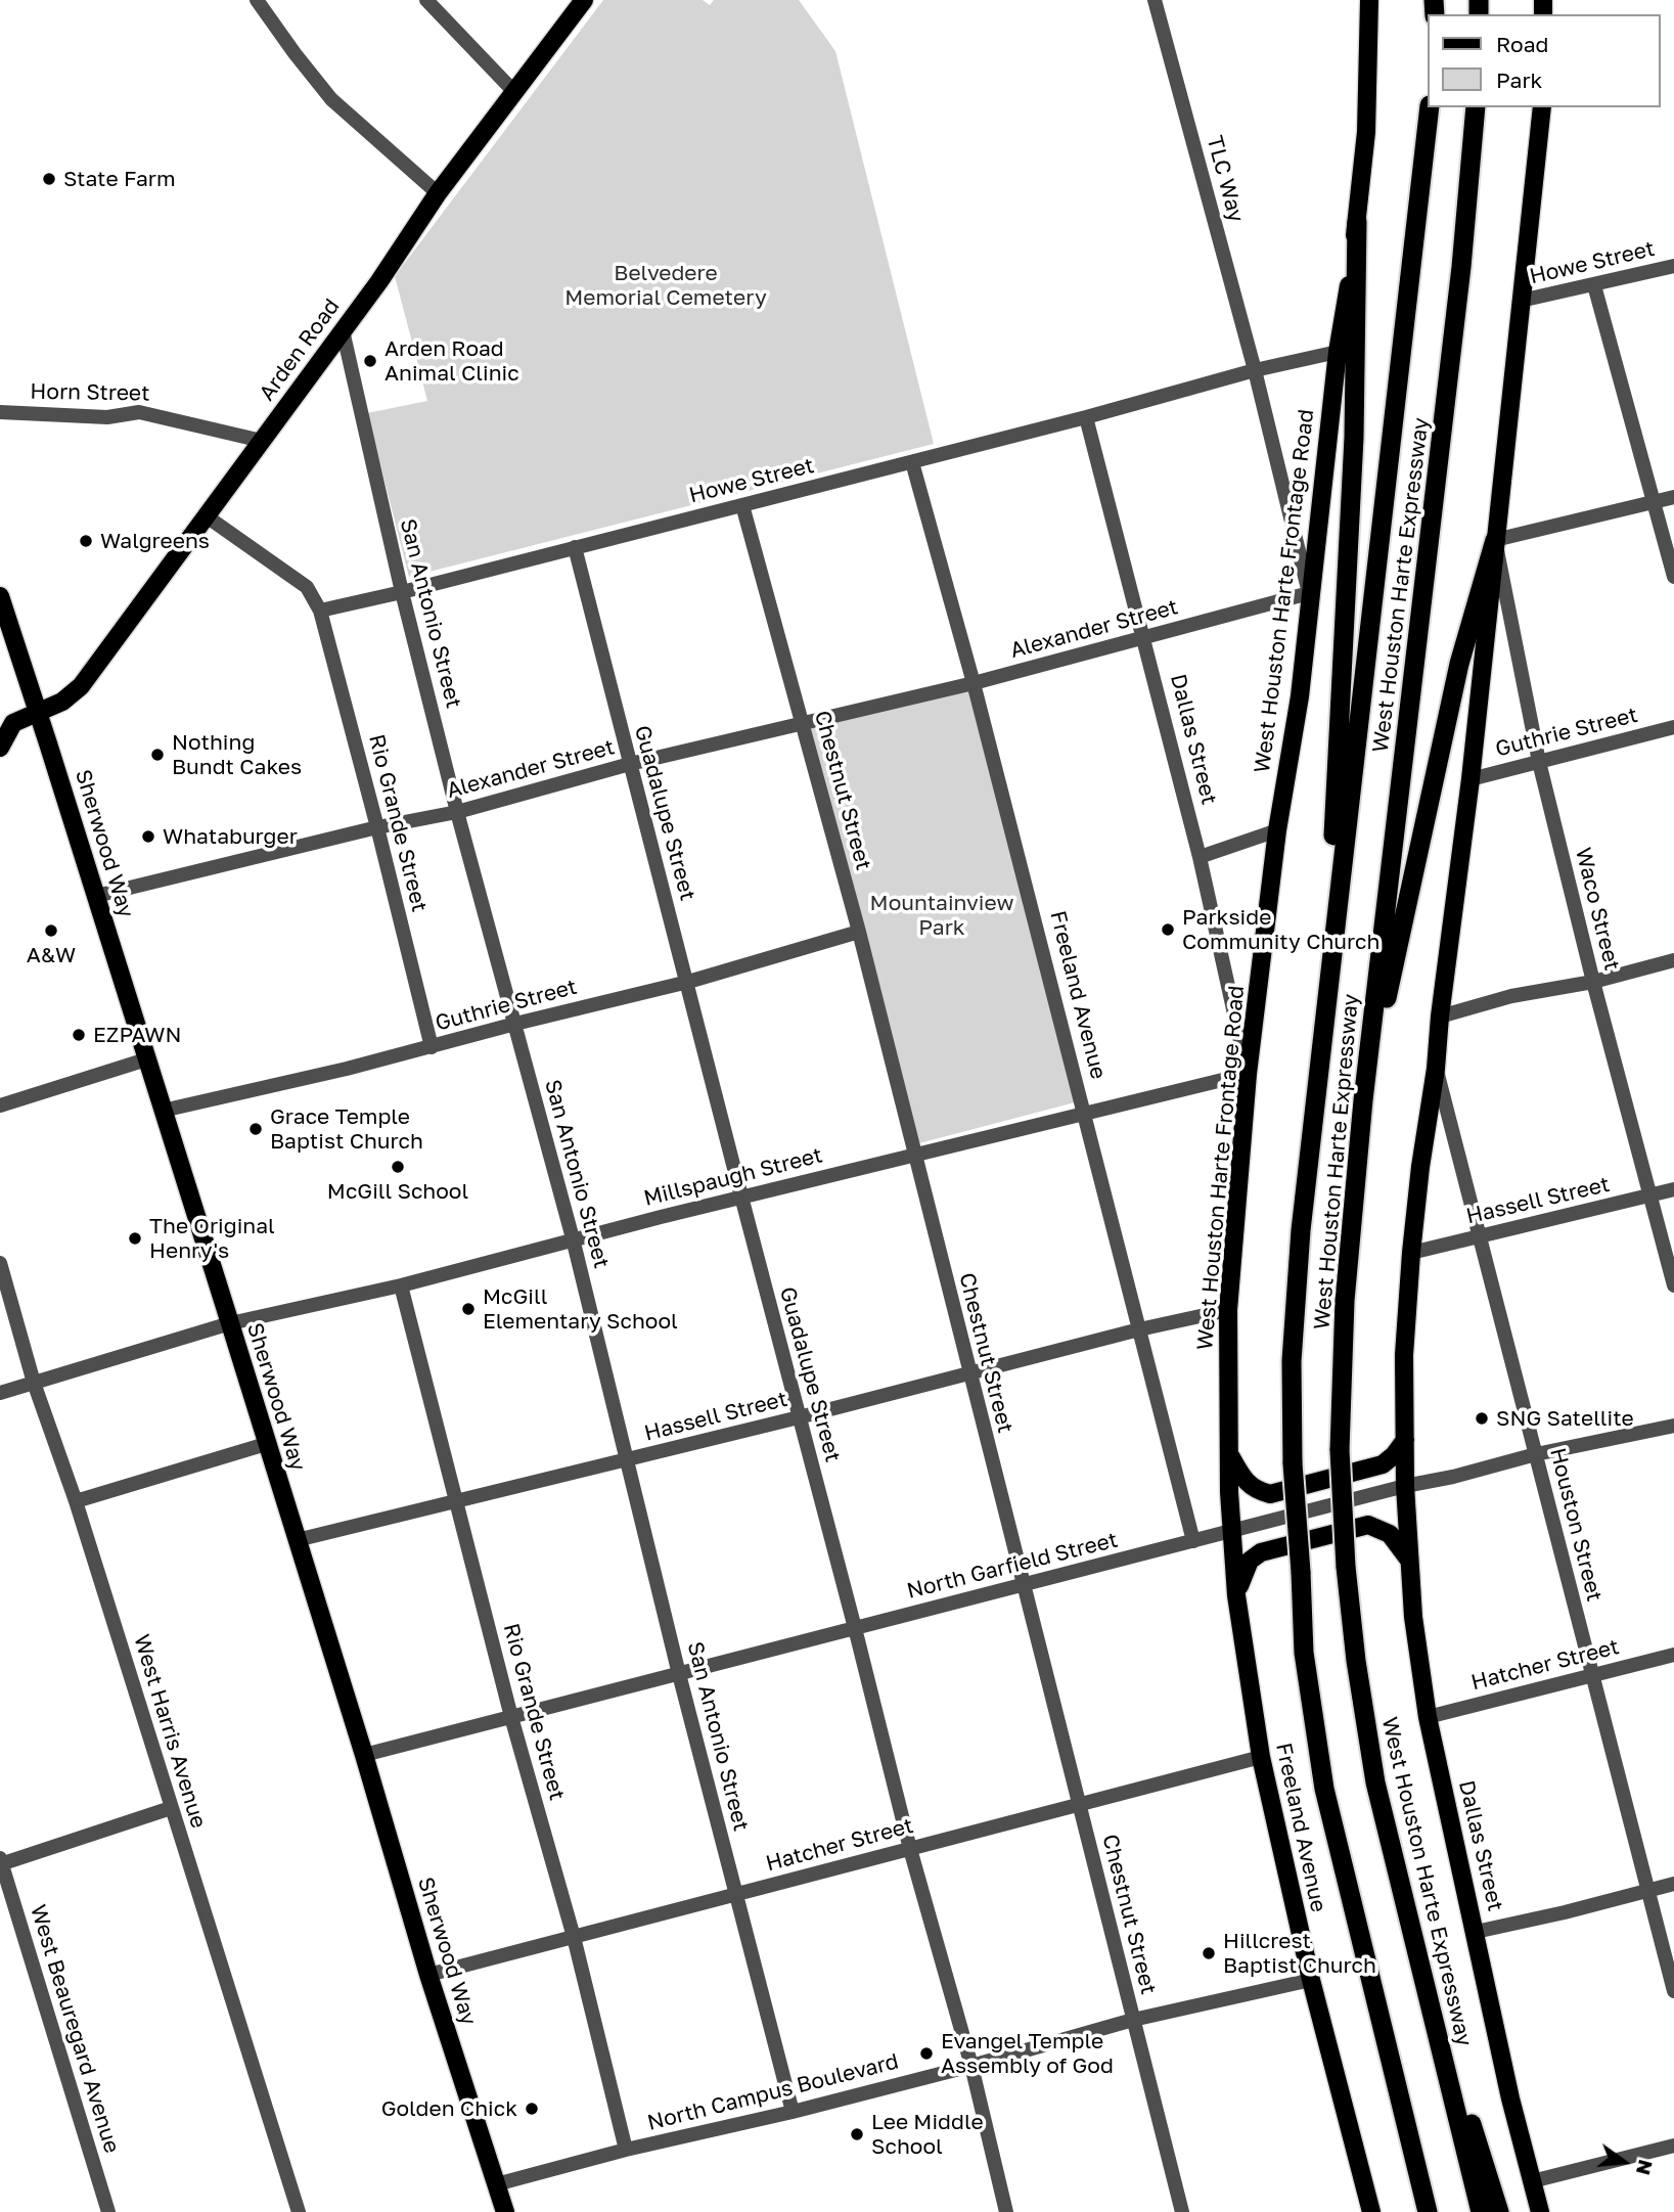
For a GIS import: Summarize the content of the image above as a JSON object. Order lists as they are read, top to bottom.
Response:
{
  "streets": {
    "highway": ["West Houston Harte Expressway"],
    "main road": [
      "Arden Road",
      "West Houston Harte Frontage Road",
      "Dallas Street",
      "Sherwood Way",
      "Freeland Avenue"
    ],
    "street": [
      "TLC Way",
      "Howe Street",
      "Horn Street",
      "San Antonio Street",
      "Alexander Street",
      "Guthrie Street",
      "Chestnut Street",
      "Guadalupe Street",
      "Rio Grande Street",
      "Waco Street",
      "Millspaugh Street",
      "Hassell Street",
      "Houston Street",
      "North Garfield Street",
      "Hatcher Street",
      "West Harris Avenue",
      "West Beauregard Avenue",
      "North Campus Boulevard"
    ]
  },
  "crossings": [
    ["TLC Way", "Howe Street"],
    ["Howe Street", "West Houston Harte Frontage Road"],
    ["Howe Street", "San Antonio Street"],
    ["Howe Street", "Dallas Street"],
    ["Howe Street", "Chestnut Street"],
    ["Howe Street", "Guadalupe Street"],
    ["Howe Street", "Rio Grande Street"],
    ["Howe Street", "Freeland Avenue"],
    ["Arden Road", "Horn Street"],
    ["Arden Road", "San Antonio Street"],
    ["Arden Road", "Sherwood Way"],
    ["West Houston Harte Frontage Road", "Alexander Street"],
    ["West Houston Harte Frontage Road", "Dallas Street"],
    ["West Houston Harte Frontage Road", "Freeland Avenue"],
    ["West Houston Harte Frontage Road", "Millspaugh Street"],
    ["West Houston Harte Frontage Road", "Hassell Street"],
    ["West Houston Harte Frontage Road", "North Garfield Street"],
    ["San Antonio Street", "Alexander Street"],
    ["San Antonio Street", "Guthrie Street"],
    ["San Antonio Street", "Millspaugh Street"],
    ["San Antonio Street", "Hassell Street"],
    ["San Antonio Street", "North Garfield Street"],
    ["San Antonio Street", "Hatcher Street"],
    ["San Antonio Street", "North Campus Boulevard"],
    ["Alexander Street", "Dallas Street"],
    ["Alexander Street", "Chestnut Street"],
    ["Alexander Street", "Guadalupe Street"],
    ["Alexander Street", "Rio Grande Street"],
    ["Alexander Street", "Sherwood Way"],
    ["Alexander Street", "Freeland Avenue"],
    ["Guthrie Street", "Chestnut Street"],
    ["Guthrie Street", "Guadalupe Street"],
    ["Guthrie Street", "Rio Grande Street"],
    ["Guthrie Street", "Sherwood Way"],
    ["Guthrie Street", "Waco Street"],
    ["Dallas Street", "Millspaugh Street"],
    ["Dallas Street", "North Garfield Street"],
    ["Dallas Street", "Hatcher Street"],
    ["Chestnut Street", "Millspaugh Street"],
    ["Chestnut Street", "Hassell Street"],
    ["Chestnut Street", "North Garfield Street"],
    ["Chestnut Street", "Hatcher Street"],
    ["Chestnut Street", "North Campus Boulevard"],
    ["Guadalupe Street", "Millspaugh Street"],
    ["Guadalupe Street", "Hassell Street"],
    ["Guadalupe Street", "North Garfield Street"],
    ["Guadalupe Street", "Hatcher Street"],
    ["Guadalupe Street", "North Campus Boulevard"],
    ["Rio Grande Street", "Millspaugh Street"],
    ["Rio Grande Street", "Hassell Street"],
    ["Rio Grande Street", "North Garfield Street"],
    ["Rio Grande Street", "Hatcher Street"],
    ["Rio Grande Street", "North Campus Boulevard"],
    ["Sherwood Way", "Millspaugh Street"],
    ["Sherwood Way", "Hassell Street"],
    ["Sherwood Way", "North Garfield Street"],
    ["Sherwood Way", "Hatcher Street"],
    ["Sherwood Way", "North Campus Boulevard"],
    ["Waco Street", "Hassell Street"],
    ["Freeland Avenue", "Millspaugh Street"],
    ["Freeland Avenue", "Hassell Street"],
    ["Freeland Avenue", "North Garfield Street"],
    ["Freeland Avenue", "Hatcher Street"],
    ["Freeland Avenue", "North Campus Boulevard"],
    ["Millspaugh Street", "West Harris Avenue"],
    ["Hassell Street", "Houston Street"],
    ["Houston Street", "North Garfield Street"],
    ["Houston Street", "Hatcher Street"]
  ],
  "parks": ["Belvedere Memorial Cemetery", "Mountainview Park"],
  "places": [
    "State Farm",
    "Arden Road Animal Clinic",
    "Walgreens",
    "Nothing Bundt Cakes",
    "Whataburger",
    "Parkside Community Church",
    "A&W",
    "EZPAWN",
    "Grace Temple Baptist Church",
    "McGill School",
    "The Original Henry's",
    "McGill Elementary School",
    "SNG Satellite",
    "Hillcrest Baptist Church",
    "Evangel Temple Assembly of God",
    "Golden Chick",
    "Lee Middle School"
  ],
  "legend": ["Road", "Park"],
  "north": "right"
}
